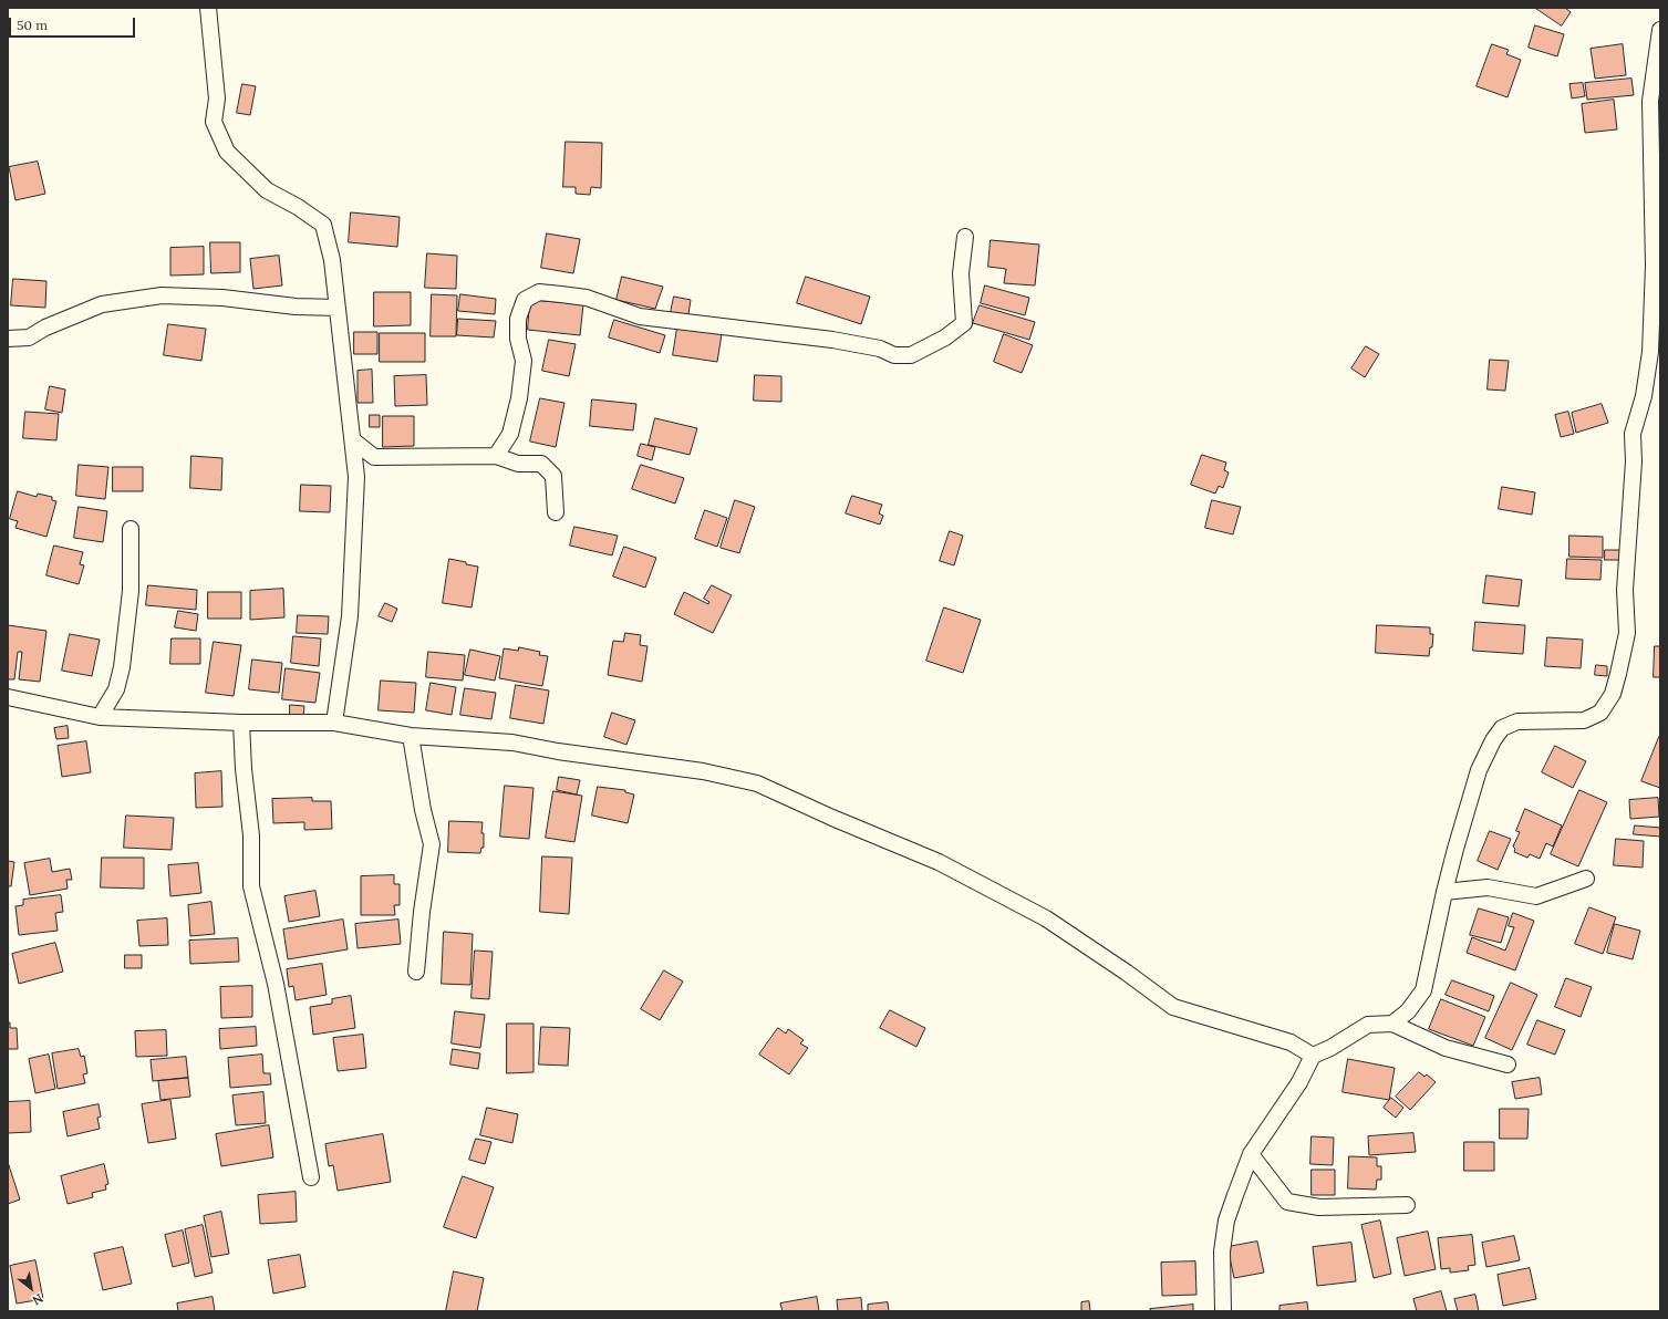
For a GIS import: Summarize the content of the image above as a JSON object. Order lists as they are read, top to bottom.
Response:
{
  "scale_bar": "50 m",
  "north": "bottom right"
}
